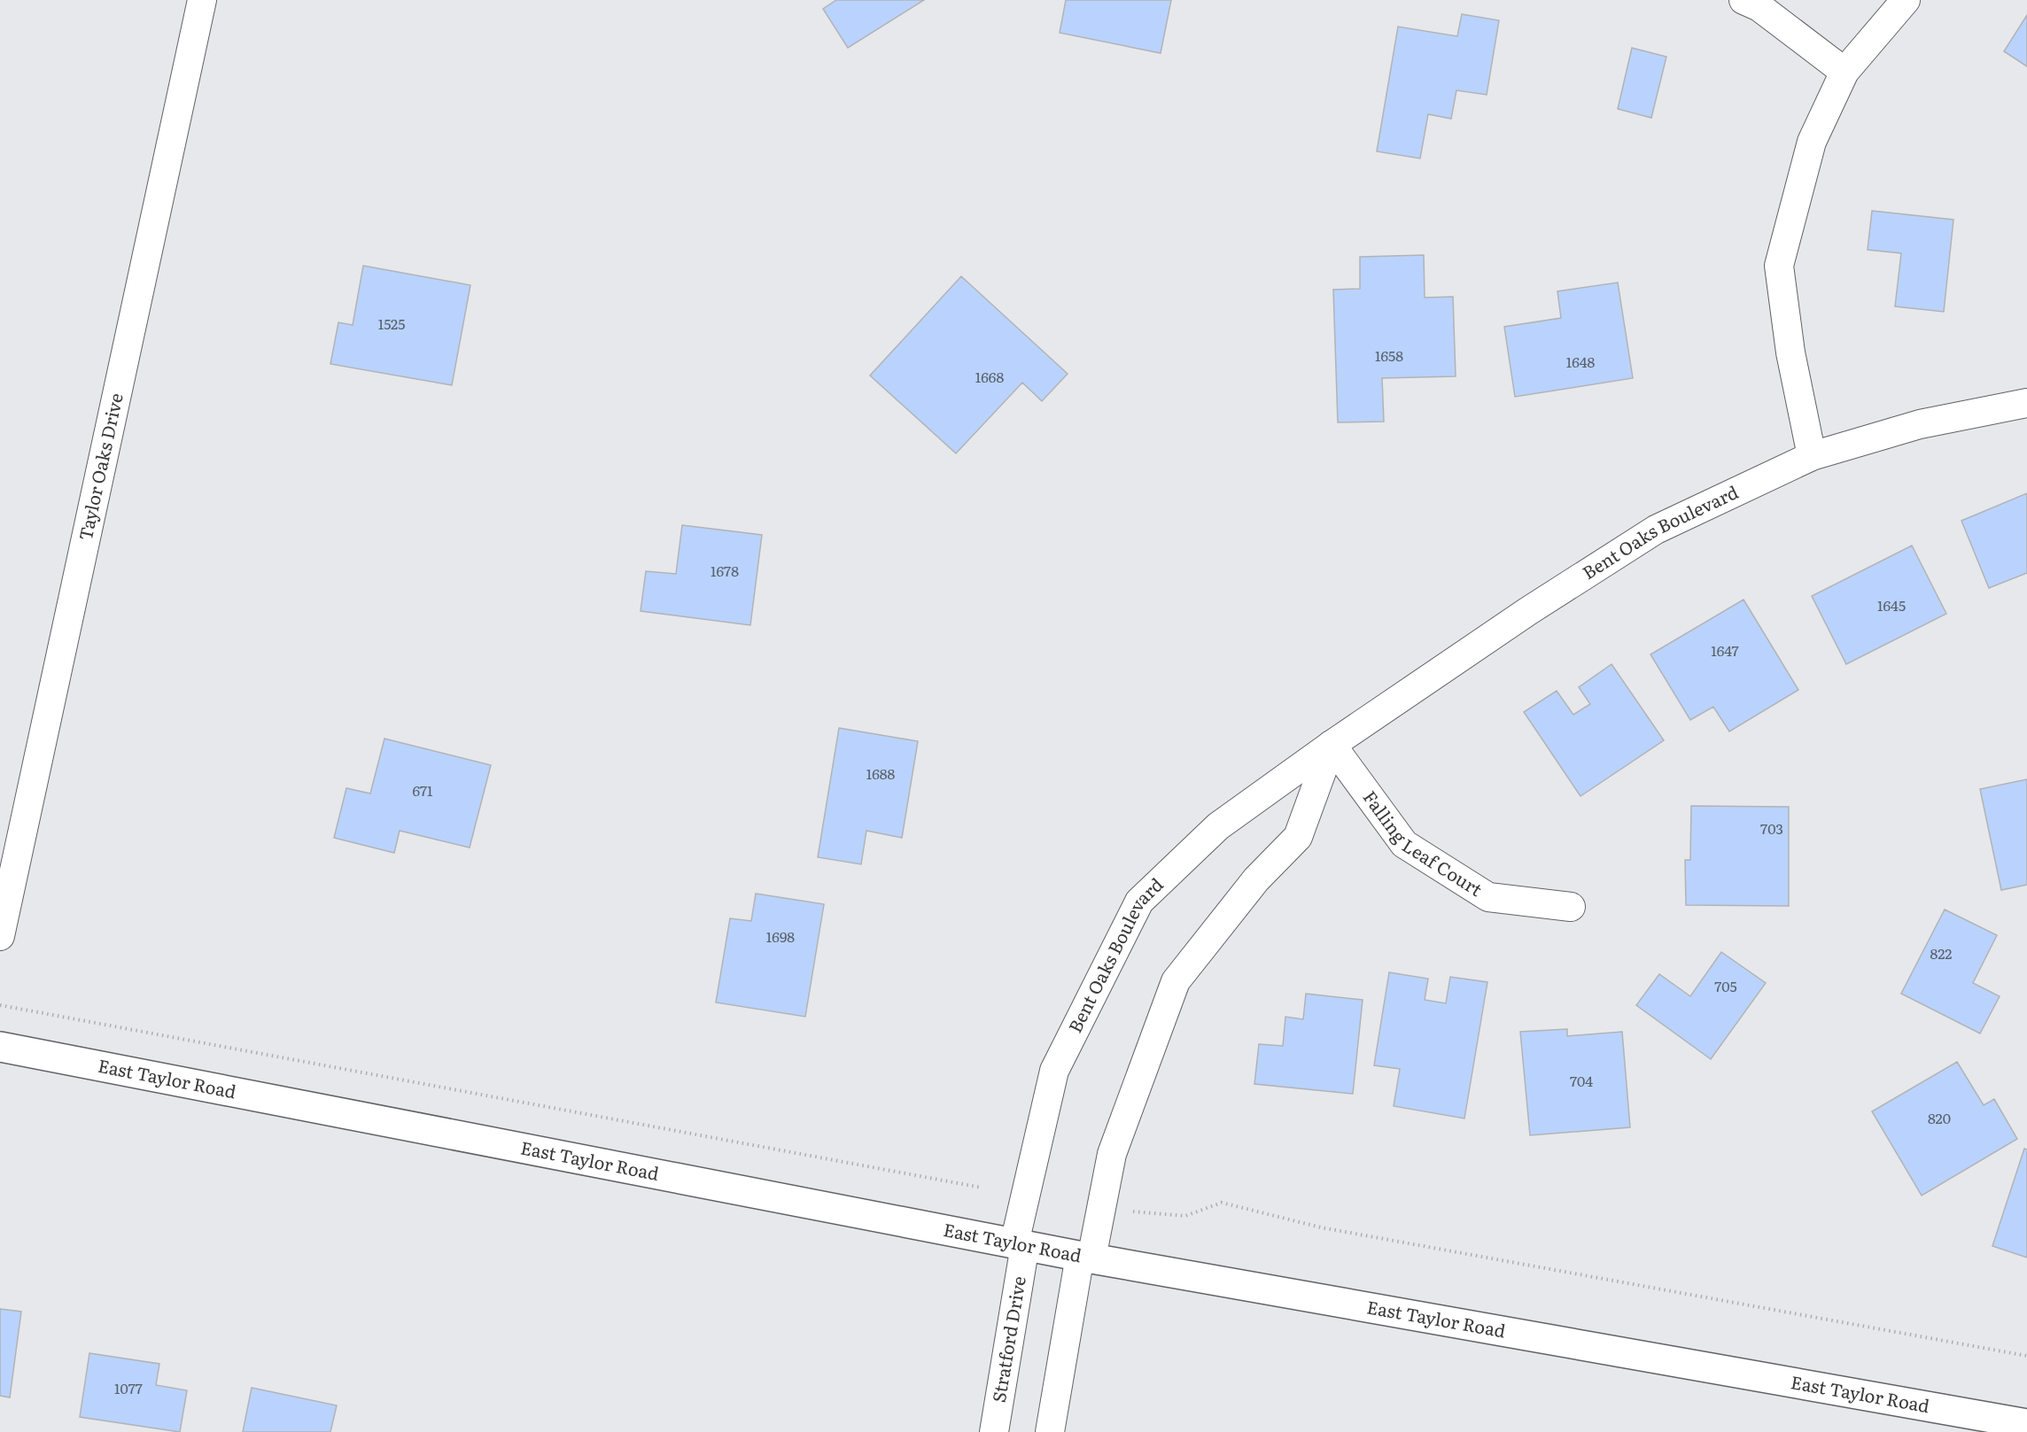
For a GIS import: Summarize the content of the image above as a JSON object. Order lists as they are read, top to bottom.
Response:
{
  "streets": {
    "main road": ["East Taylor Road"],
    "street": [
      "Taylor Oaks Drive",
      "Bent Oaks Boulevard",
      "Falling Leaf Court",
      "Stratford Drive"
    ]
  },
  "crossings": [
    ["Bent Oaks Boulevard", "Falling Leaf Court"],
    ["Bent Oaks Boulevard", "East Taylor Road"],
    ["Bent Oaks Boulevard", "Stratford Drive"],
    ["East Taylor Road", "Stratford Drive"]
  ],
  "house_numbers": [
    "1525",
    "1658",
    "1648",
    "1668",
    "1678",
    "1645",
    "1647",
    "1688",
    "671",
    "703",
    "1698",
    "822",
    "705",
    "704",
    "820",
    "1077"
  ]
}
